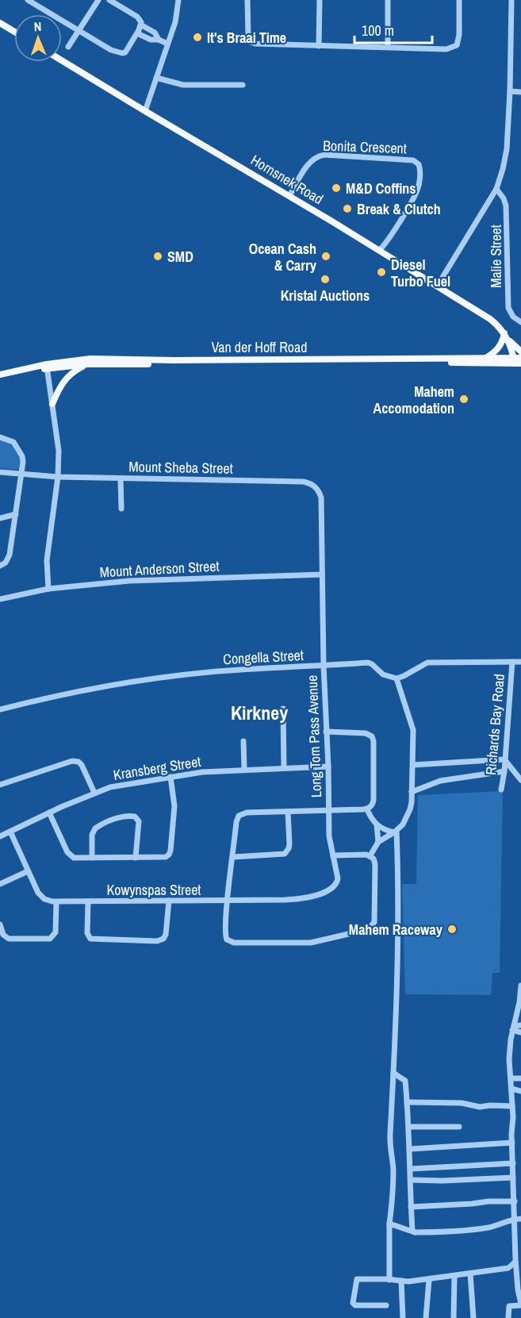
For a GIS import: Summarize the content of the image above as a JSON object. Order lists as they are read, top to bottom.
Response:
{
  "streets": {
    "main road": ["Hornsnek Road", "Van der Hoff Road"],
    "street": [
      "Bonita Crescent",
      "Malie Street",
      "Mount Sheba Street",
      "Mount Anderson Street",
      "Congella Street",
      "Richards Bay Road",
      "Long Tom Pass Avenue",
      "Kransberg Street",
      "Kowynspas Street"
    ]
  },
  "crossings": [
    ["Bonita Crescent", "Hornsnek Road"],
    ["Hornsnek Road", "Van der Hoff Road"],
    ["Mount Sheba Street", "Long Tom Pass Avenue"],
    ["Mount Anderson Street", "Long Tom Pass Avenue"],
    ["Congella Street", "Long Tom Pass Avenue"],
    ["Long Tom Pass Avenue", "Kransberg Street"],
    ["Long Tom Pass Avenue", "Kowynspas Street"]
  ],
  "districts": ["Kirkney"],
  "places": [
    "It's Braai Time",
    "M&D Coffins",
    "Break & Clutch",
    "SMD",
    "Ocean Cash & Carry",
    "Diesel Turbo Fuel",
    "Kristal Auctions",
    "Mahem Accomodation",
    "Mahem Raceway"
  ],
  "scale_bar": "100 m",
  "north": "top"
}
